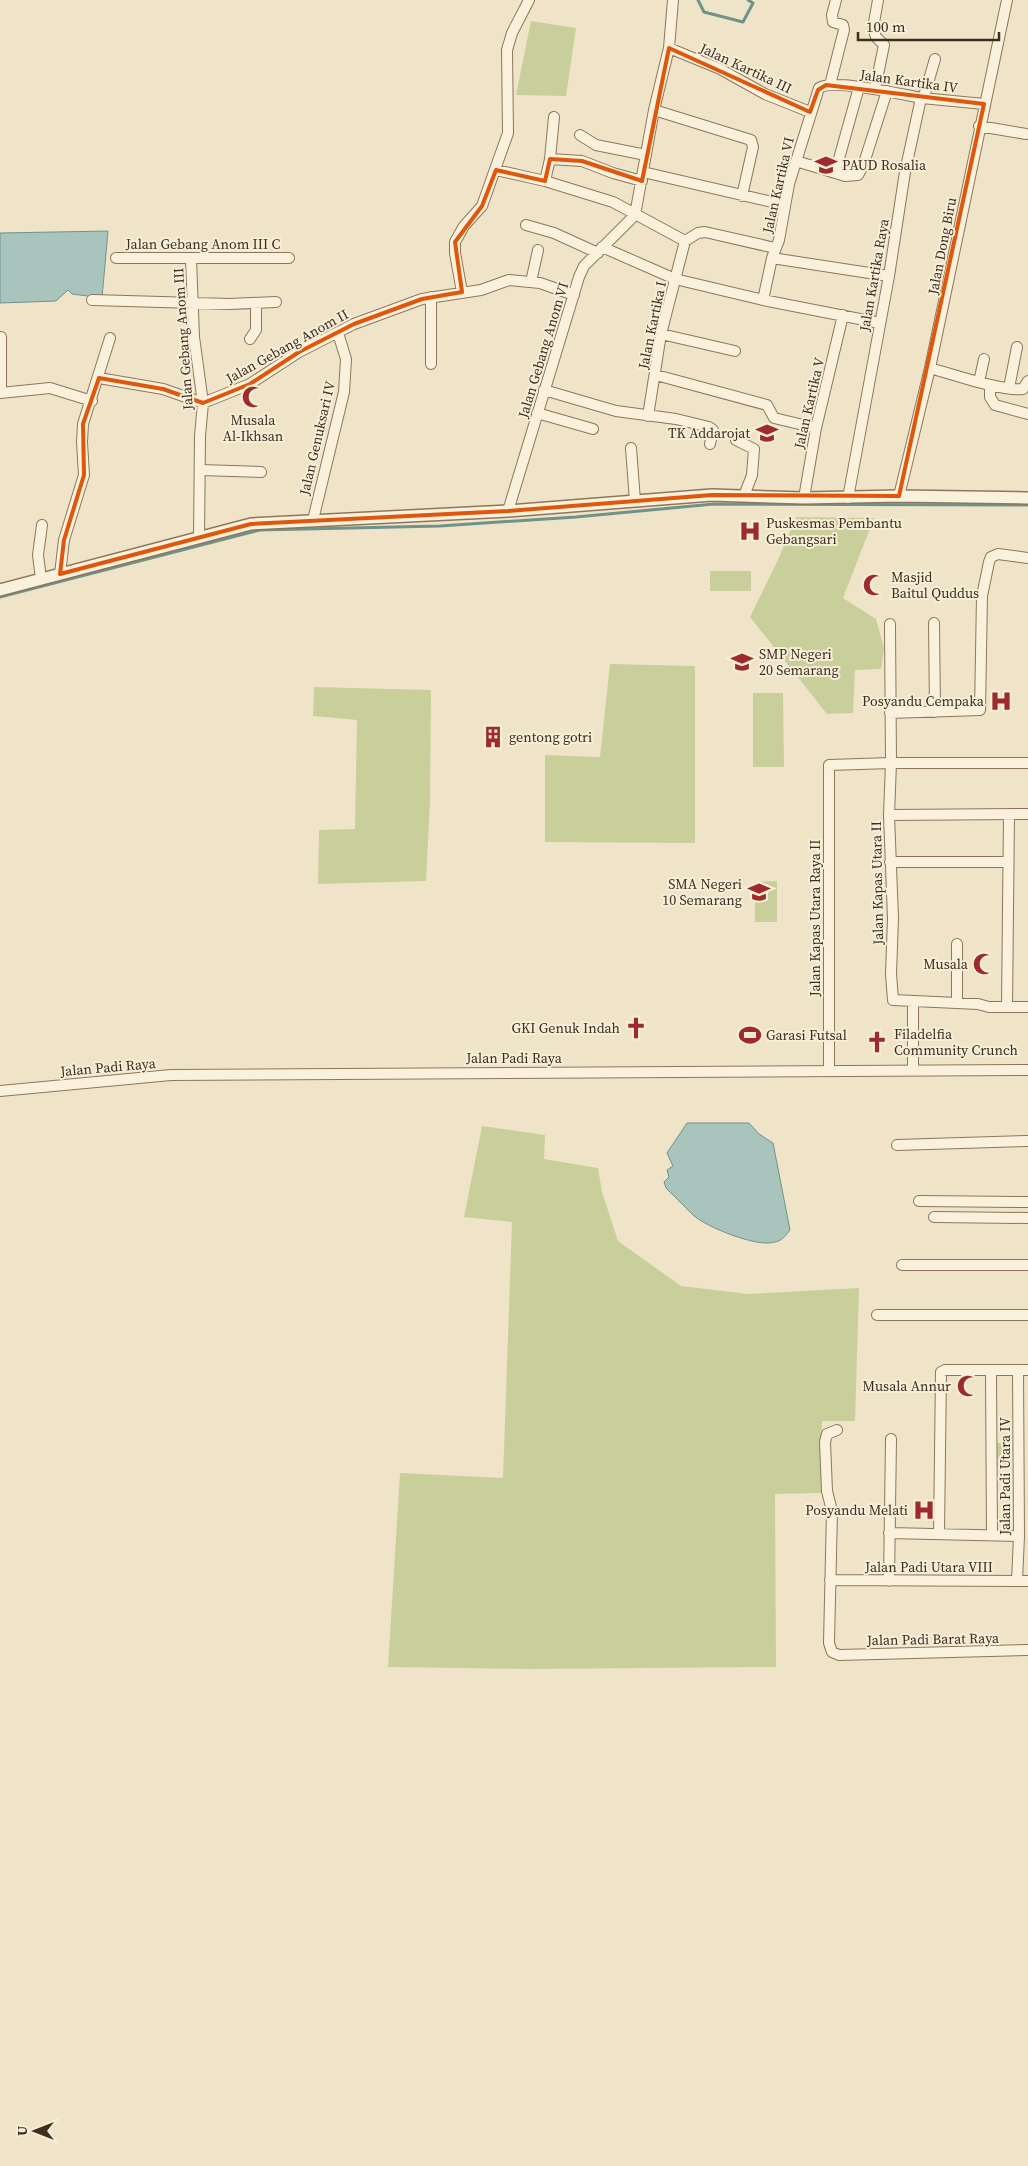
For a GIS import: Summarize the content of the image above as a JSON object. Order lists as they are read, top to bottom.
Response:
{
  "streets": {
    "street": [
      "Jalan Kartika III",
      "Jalan Kartika IV",
      "Jalan Kartika VI",
      "Jalan Gebang Anom III C",
      "Jalan Dong Biru",
      "Jalan Kartika Raya",
      "Jalan Kartika I",
      "Jalan Gebang Anom III",
      "Jalan Gebang Anom II",
      "Jalan Gebang Anom VI",
      "Jalan Kartika V",
      "Jalan Genuksari IV",
      "Jalan Kapas Utara II",
      "Jalan Kapas Utara Raya II",
      "Jalan Padi Raya",
      "Jalan Padi Utara IV",
      "Jalan Padi Utara VIII",
      "Jalan Padi Barat Raya"
    ]
  },
  "crossings": [
    ["Jalan Kartika III", "Jalan Kartika VI"],
    ["Jalan Kartika IV", "Jalan Kartika VI"],
    ["Jalan Kartika IV", "Jalan Dong Biru"],
    ["Jalan Kartika IV", "Jalan Kartika Raya"],
    ["Jalan Gebang Anom III C", "Jalan Gebang Anom III"],
    ["Jalan Gebang Anom III", "Jalan Gebang Anom II"],
    ["Jalan Gebang Anom II", "Jalan Gebang Anom VI"],
    ["Jalan Gebang Anom II", "Jalan Genuksari IV"],
    ["Jalan Kapas Utara II", "Jalan Kapas Utara Raya II"],
    ["Jalan Kapas Utara Raya II", "Jalan Padi Raya"],
    ["Jalan Padi Utara IV", "Jalan Padi Utara VIII"],
    ["Jalan Padi Utara VIII", "Jalan Padi Barat Raya"]
  ],
  "places": {
    "school or university": [
      "PAUD Rosalia",
      "TK Addarojat",
      "SMP Negeri 20 Semarang",
      "SMA Negeri 10 Semarang"
    ],
    "mosque": [
      "Musala Al-Ikhsan",
      "Masjid Baitul Quddus",
      "Musala",
      "Musala Annur"
    ],
    "hospital": ["Puskesmas Pembantu Gebangsari", "Posyandu Cempaka", "Posyandu Melati"],
    "building": ["gentong gotri"],
    "church": ["GKI Genuk Indah", "Filadelfia Community Crunch"],
    "sports": ["Garasi Futsal"]
  },
  "scale_bar": "100 m",
  "north": "left"
}
